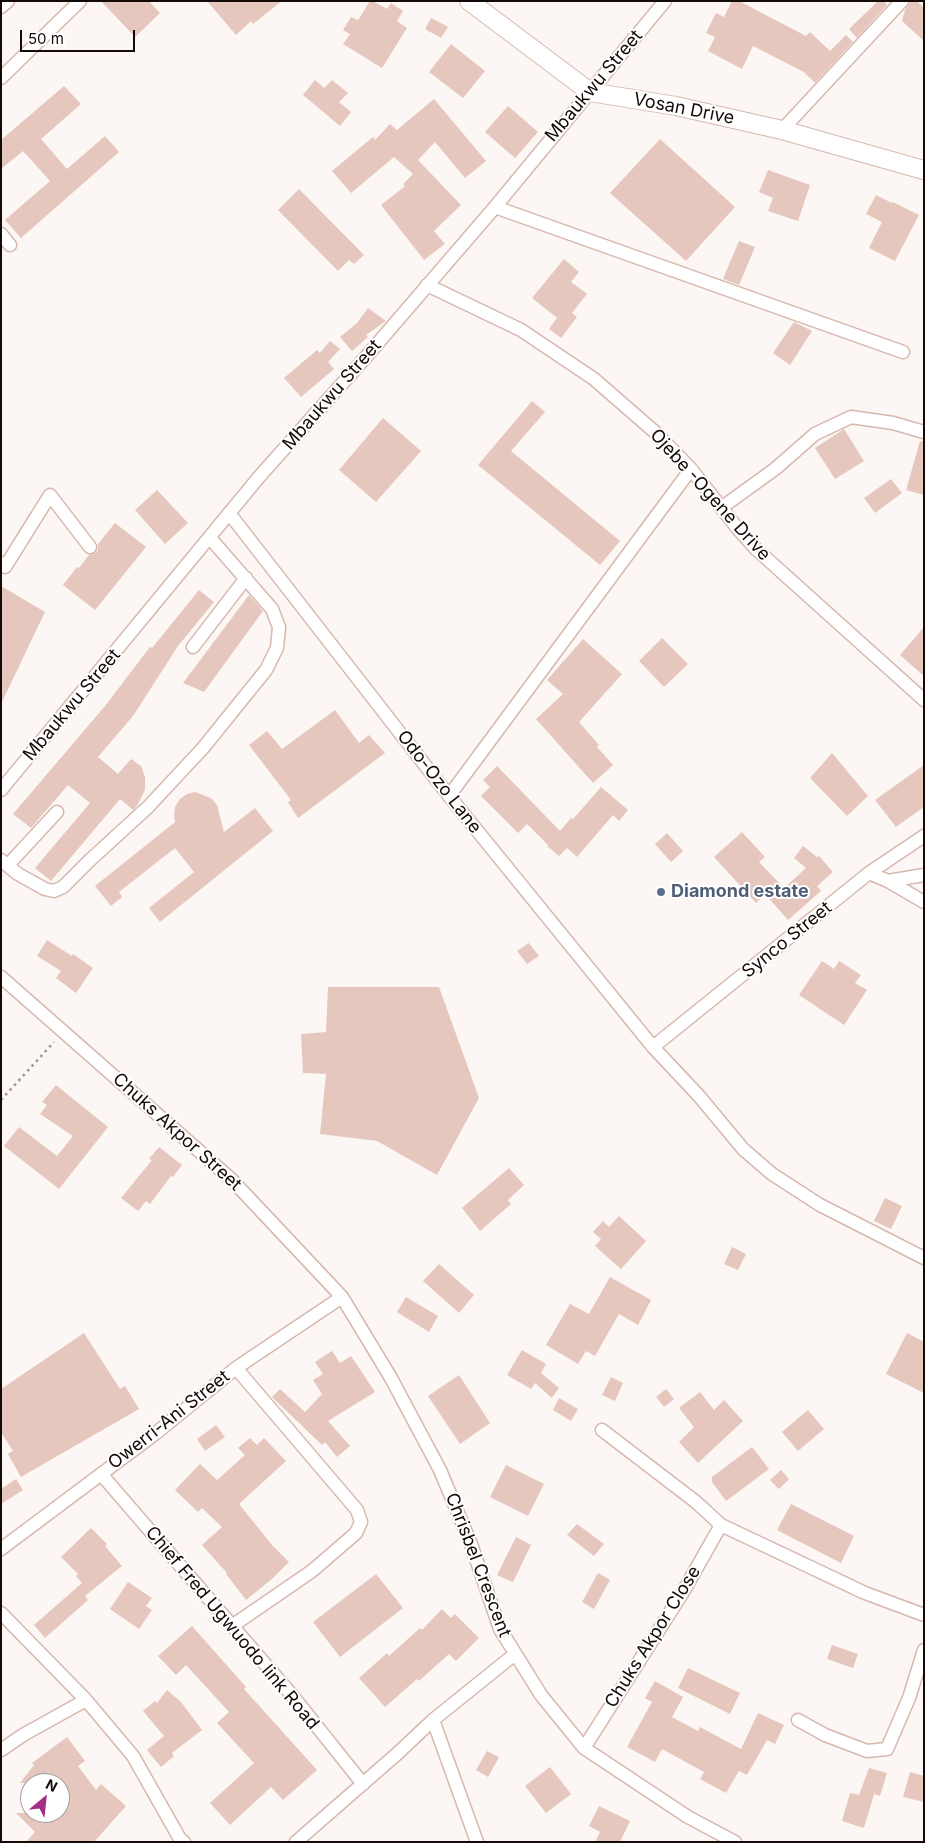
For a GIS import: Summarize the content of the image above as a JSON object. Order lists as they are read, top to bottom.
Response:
{
  "streets": {
    "street": [
      "Mbaukwu Street",
      "Vosan Drive",
      "Ojebe -Ogene Drive",
      "Odo-Ozo Lane",
      "Synco Street",
      "Chuks Akpor Street",
      "Owerri-Ani Street",
      "Chrisbel Crescent",
      "Chief Fred Ugwuodo link Road",
      "Chuks Akpor Close"
    ]
  },
  "crossings": [
    ["Mbaukwu Street", "Vosan Drive"],
    ["Mbaukwu Street", "Ojebe -Ogene Drive"],
    ["Mbaukwu Street", "Odo-Ozo Lane"],
    ["Odo-Ozo Lane", "Synco Street"],
    ["Chuks Akpor Street", "Owerri-Ani Street"],
    ["Chuks Akpor Street", "Chrisbel Crescent"],
    ["Owerri-Ani Street", "Chrisbel Crescent"],
    ["Owerri-Ani Street", "Chief Fred Ugwuodo link Road"],
    ["Chrisbel Crescent", "Chuks Akpor Close"]
  ],
  "places": ["Diamond estate"],
  "scale_bar": "50 m",
  "north": "top right"
}
